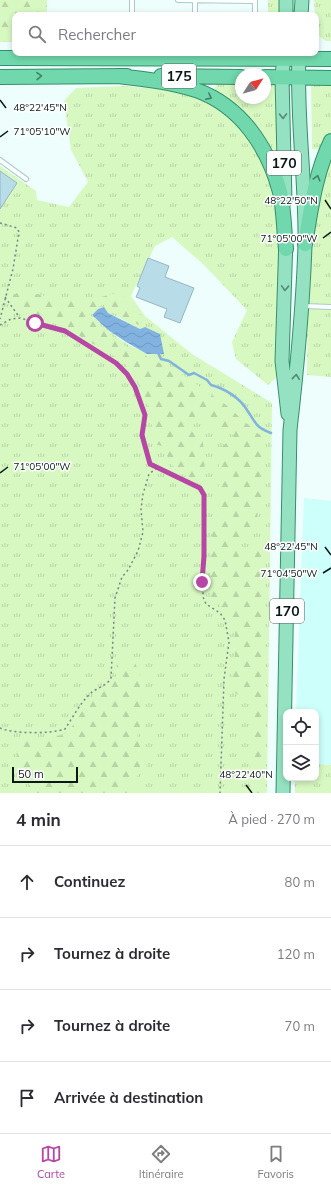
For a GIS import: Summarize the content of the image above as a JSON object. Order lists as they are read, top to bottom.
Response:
{
  "streets": {
    "highway": ["175"],
    "main road": ["170"]
  },
  "crossings": [
    ["175", "170"]
  ],
  "scale_bar": "50 m",
  "north": "top right",
  "page": {
    "search": "Rechercher",
    "scale": "50 m",
    "heading": ["4 min", "À pied · 270 m"],
    "list": [
      ["Continuez", "80 m"],
      ["Tournez à droite", "120 m"],
      ["Tournez à droite", "70 m"],
      "Arrivée à destination"
    ],
    "nav": ["Carte", "Itinéraire", "Favoris"]
  },
  "coordinates": [
    "48°22'45\"N",
    "71°05'10\"W",
    "48°22'50\"N",
    "71°05'00\"W",
    "71°04'50\"W",
    "48°22'40\"N"
  ]
}
